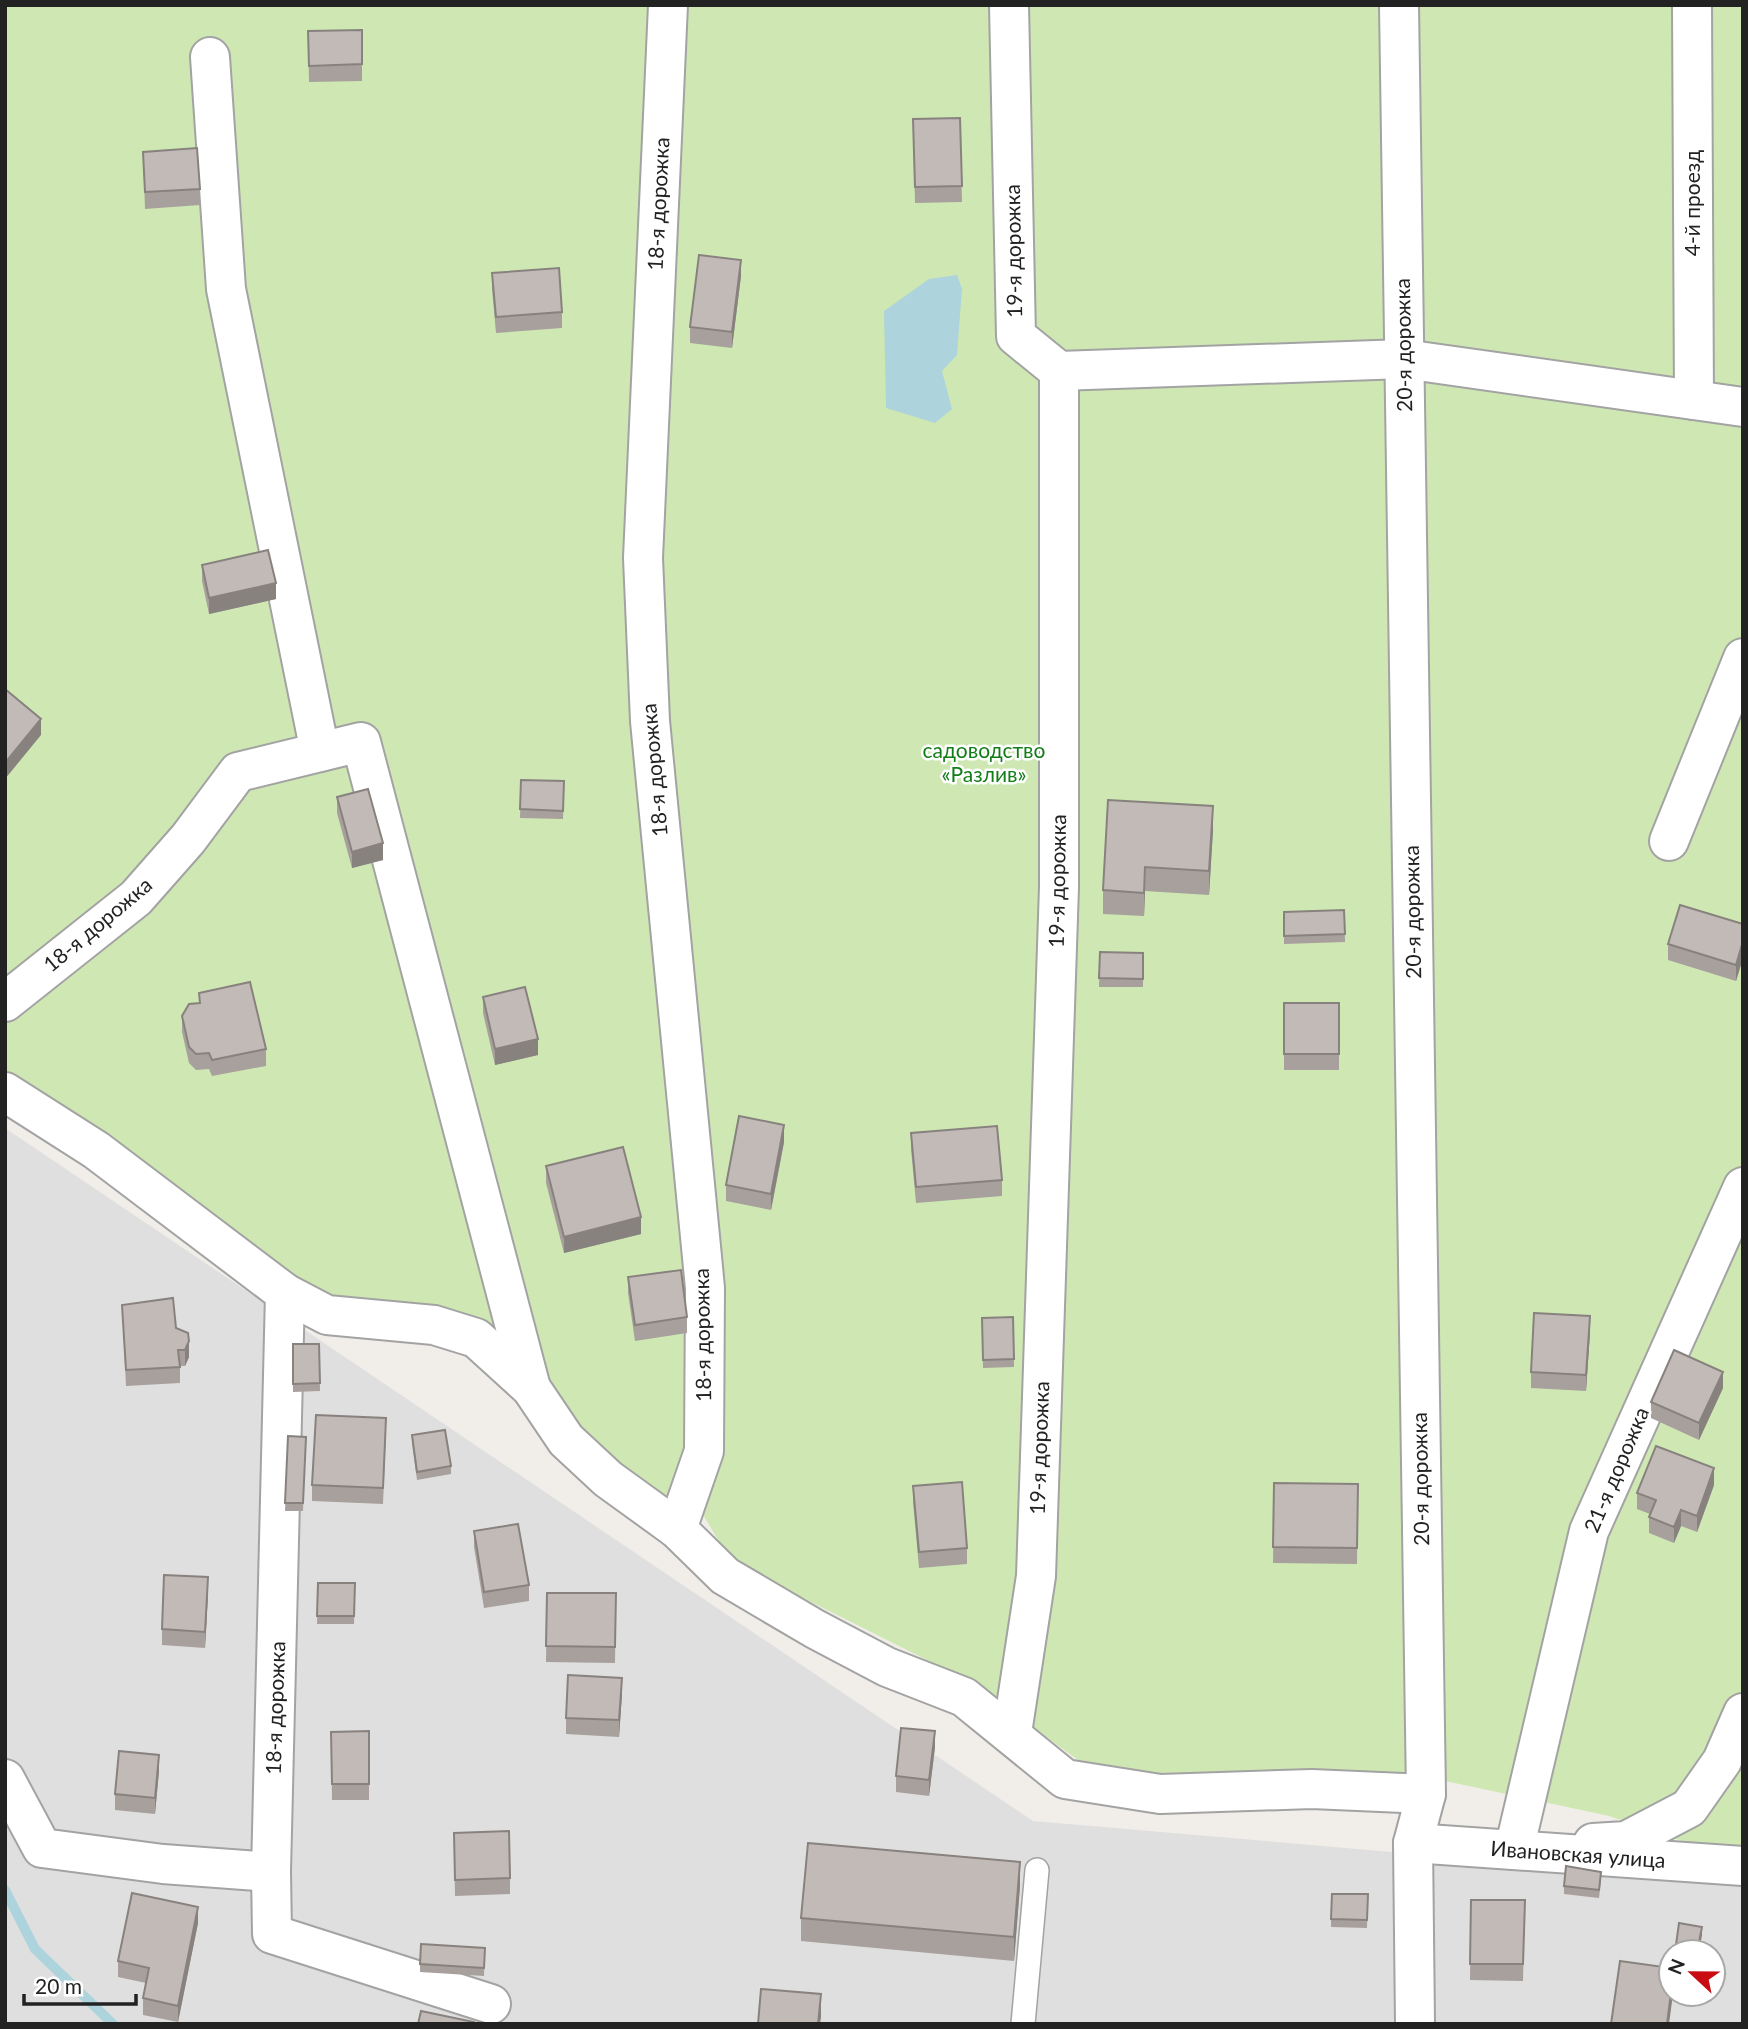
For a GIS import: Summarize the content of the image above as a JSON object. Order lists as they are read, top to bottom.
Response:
{
  "streets": {
    "street": [
      "4-й проезд",
      "18-я дорожка",
      "19-я дорожка",
      "20-я дорожка",
      "21-я дорожка",
      "Ивановская улица"
    ]
  },
  "crossings": [
    ["18-я дорожка", "Ивановская улица"],
    ["19-я дорожка", "Ивановская улица"],
    ["20-я дорожка", "Ивановская улица"],
    ["21-я дорожка", "Ивановская улица"]
  ],
  "parks": ["садоводство «Разлив»"],
  "scale_bar": "20 m",
  "north": "left"
}
